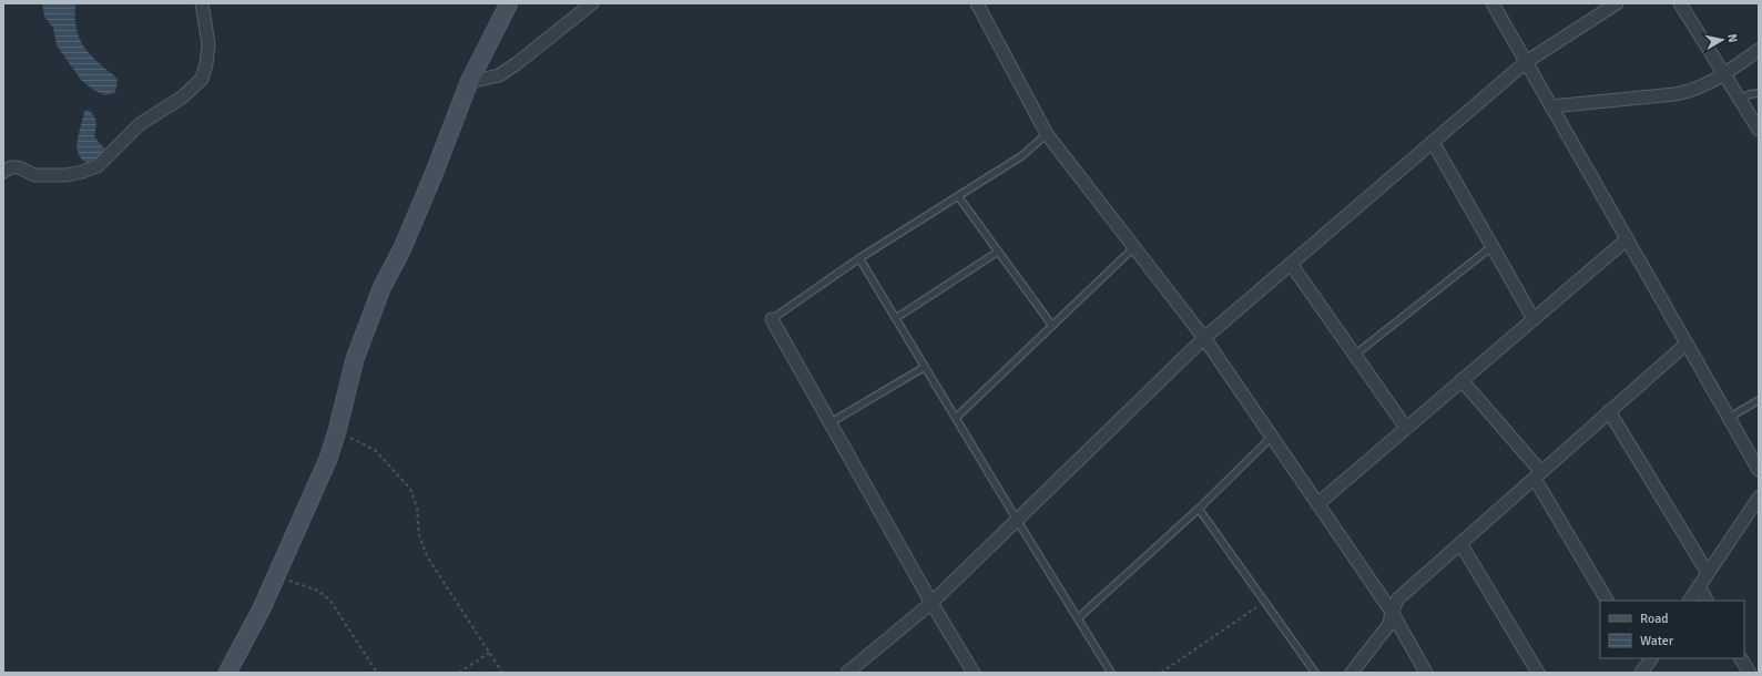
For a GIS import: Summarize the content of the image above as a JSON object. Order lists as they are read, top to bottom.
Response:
{
  "legend": ["Road", "Water"],
  "north": "right"
}
